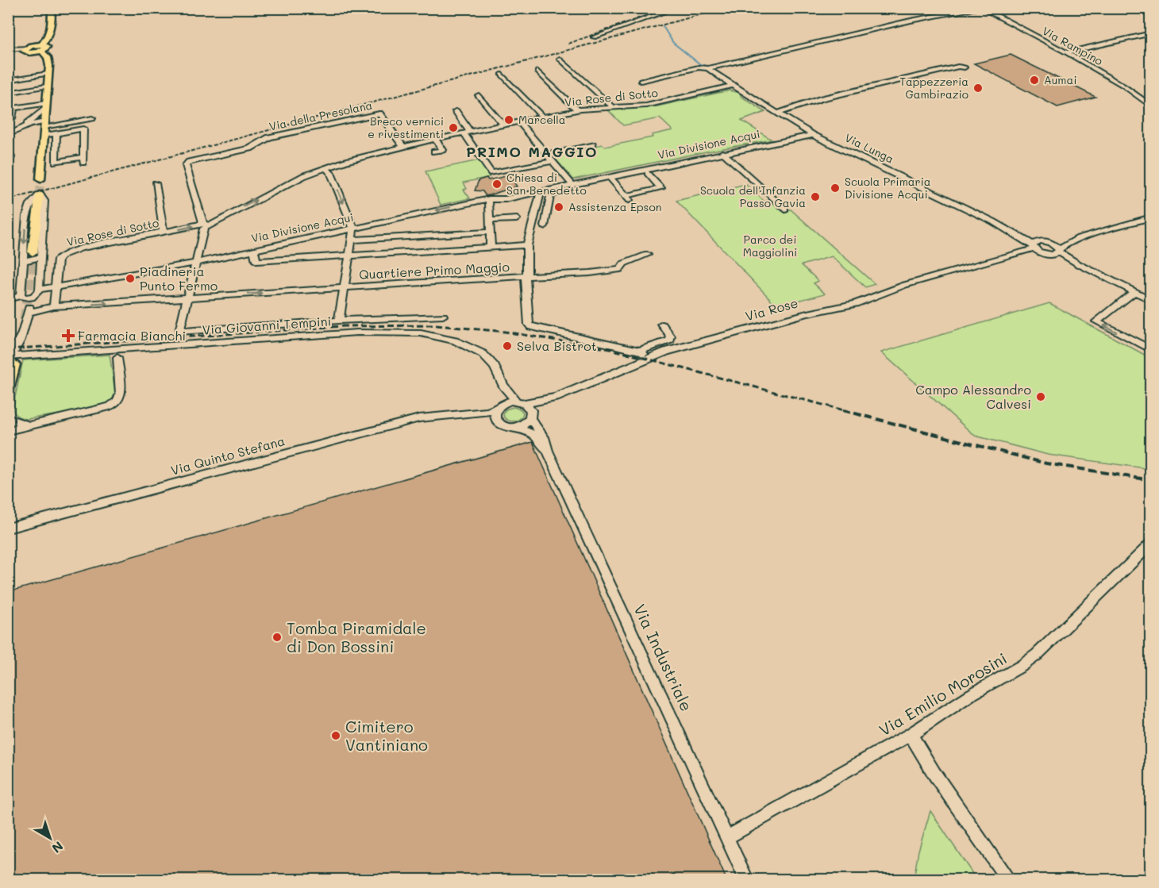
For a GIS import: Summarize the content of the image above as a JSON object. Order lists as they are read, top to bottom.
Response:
{
  "streets": {
    "street": [
      "Via Rampino",
      "Via Rose di Sotto",
      "Via della Presolana",
      "Via Divisione Acqui",
      "Via Lunga",
      "Quartiere Primo Maggio",
      "Via Rose",
      "Via Giovanni Tempini",
      "Via Quinto Stefana",
      "Via Industriale",
      "Via Emilio Morosini"
    ]
  },
  "crossings": [
    ["Via Rose di Sotto", "Via della Presolana"],
    ["Via Rose di Sotto", "Via Divisione Acqui"],
    ["Via Rose di Sotto", "Via Lunga"],
    ["Via Divisione Acqui", "Via Lunga"],
    ["Via Divisione Acqui", "Quartiere Primo Maggio"],
    ["Via Lunga", "Via Rose"],
    ["Via Rose", "Via Giovanni Tempini"],
    ["Via Rose", "Via Quinto Stefana"],
    ["Via Rose", "Via Industriale"],
    ["Via Giovanni Tempini", "Via Quinto Stefana"],
    ["Via Giovanni Tempini", "Via Industriale"],
    ["Via Quinto Stefana", "Via Industriale"],
    ["Via Industriale", "Via Emilio Morosini"]
  ],
  "districts": ["PRIMO MAGGIO"],
  "parks": ["Parco dei Maggiolini"],
  "places": {
    "other": [
      "Aumai",
      "Tappezzeria Gambirazio",
      "Marcella",
      "Breco vernici e rivestimenti",
      "Chiesa di San Benedetto",
      "Scuola Primaria Divisione Acqui",
      "Scuola dell'Infanzia Passo Gavia",
      "Assistenza Epson",
      "Piadineria Punto Fermo",
      "Selva Bistrot",
      "Campo Alessandro Calvesi",
      "Tomba Piramidale di Don Bossini",
      "Cimitero Vantiniano"
    ],
    "health": ["Farmacia Bianchi"]
  },
  "north": "bottom right"
}
